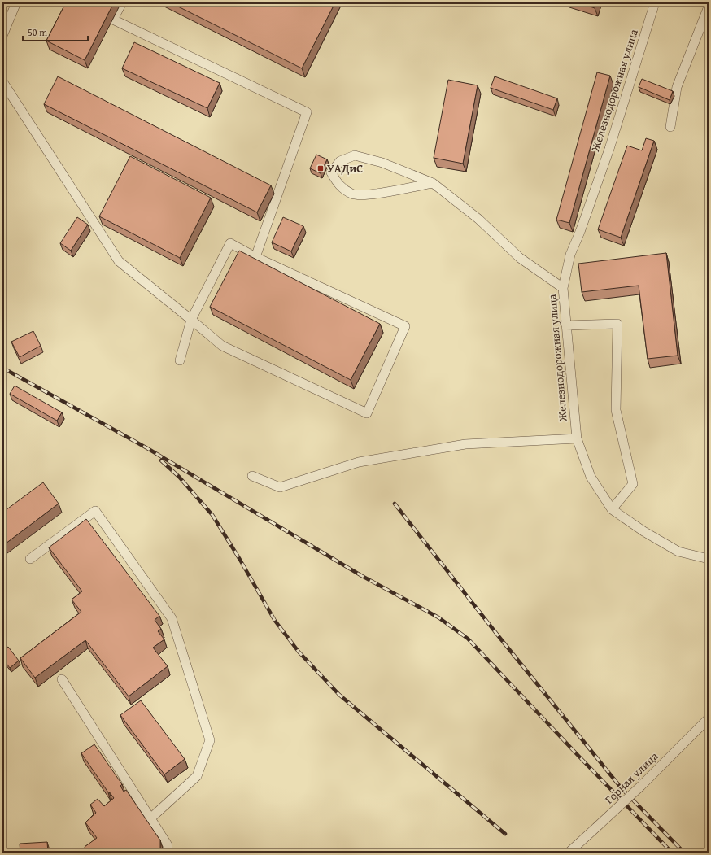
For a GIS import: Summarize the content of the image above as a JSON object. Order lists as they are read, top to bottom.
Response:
{
  "streets": {
    "street": ["Железнодорожная улица", "Горная улица"]
  },
  "places": {
    "transit": ["УАДиС"]
  },
  "scale_bar": "50 m"
}
